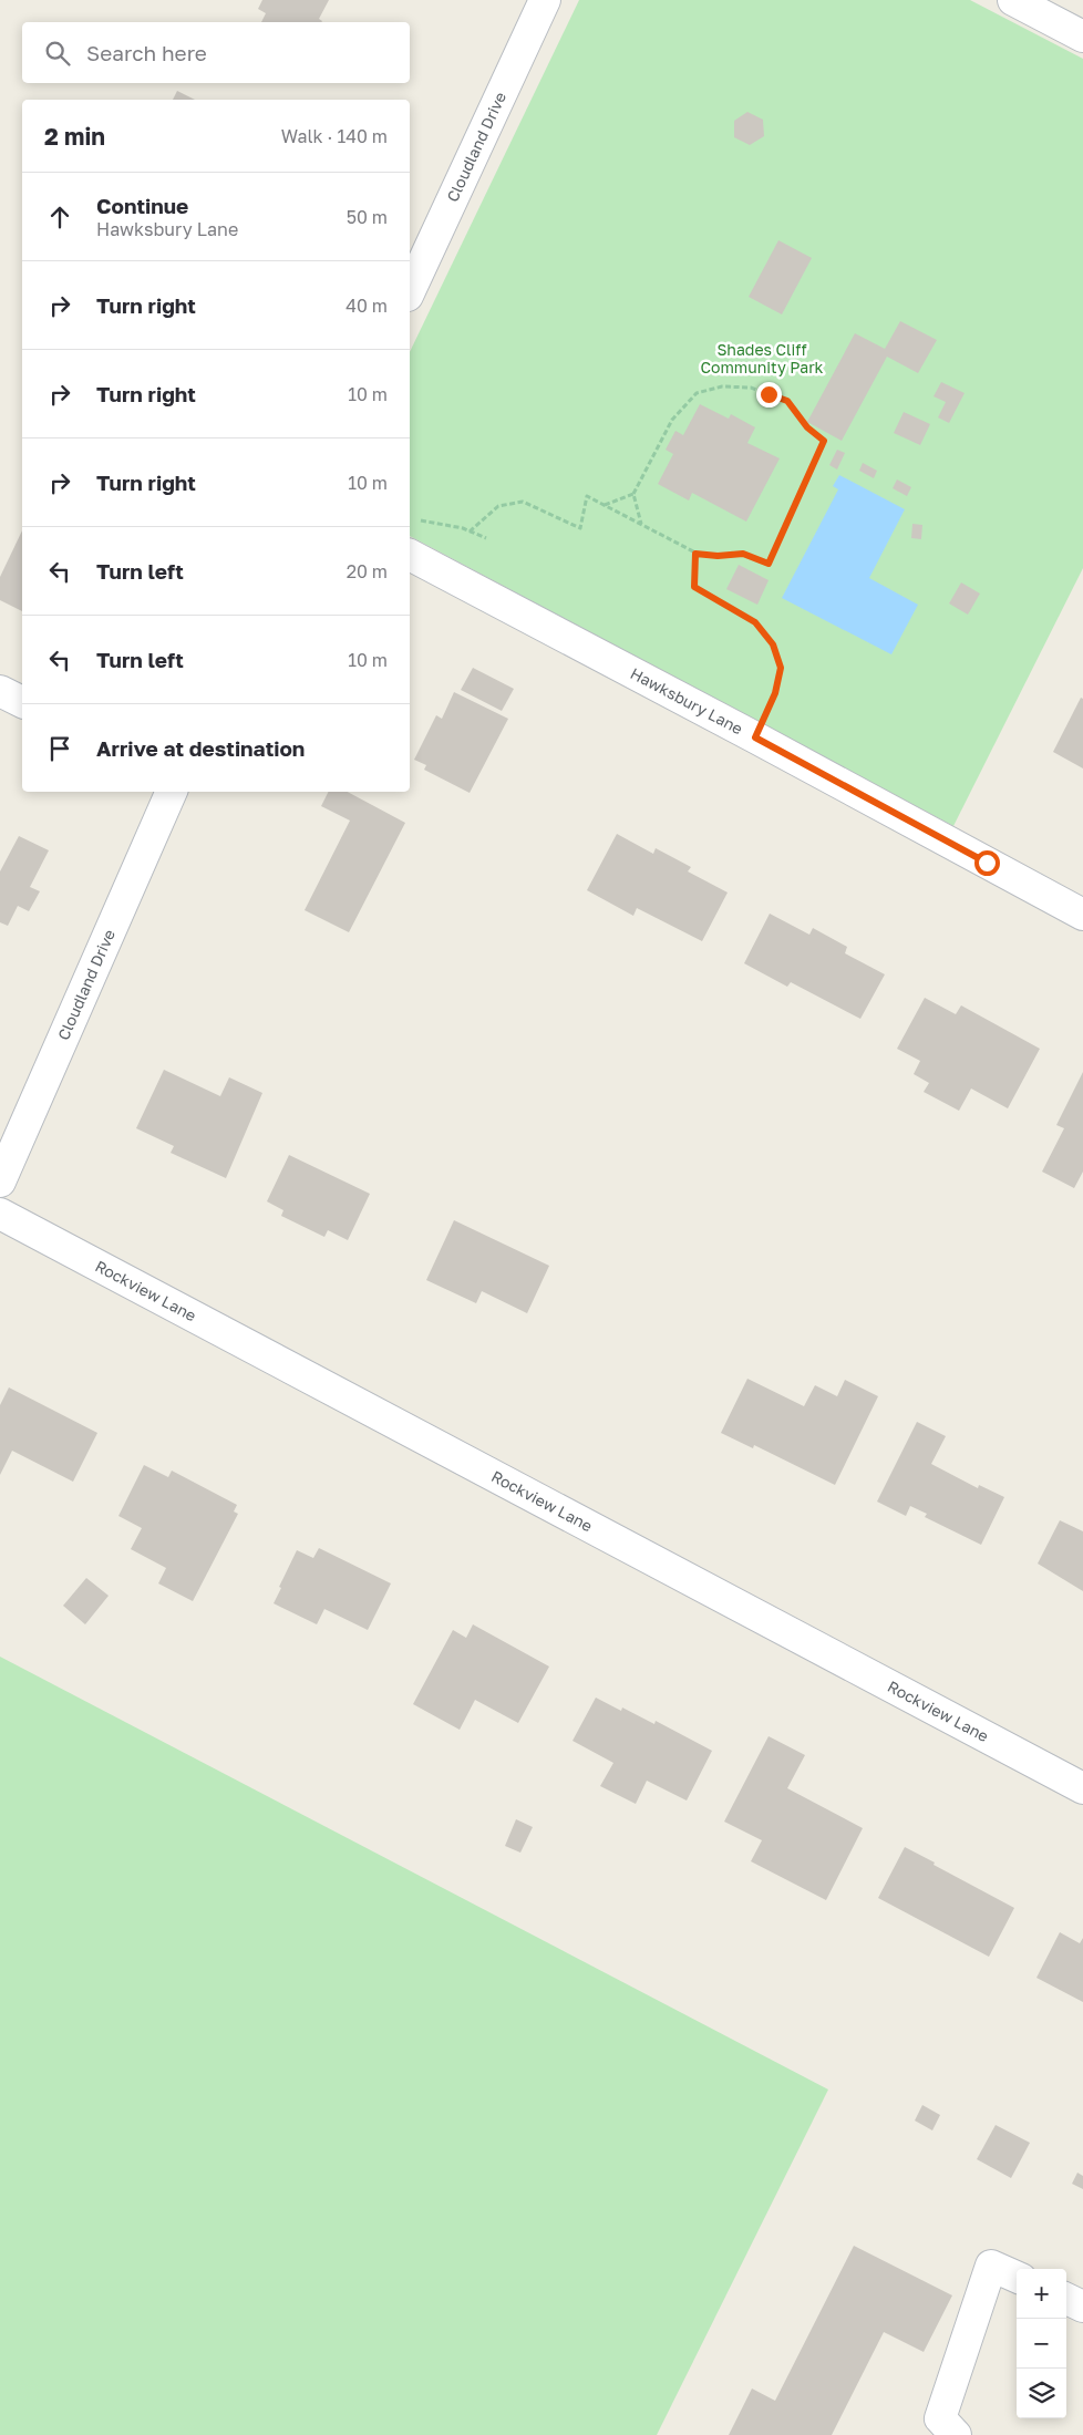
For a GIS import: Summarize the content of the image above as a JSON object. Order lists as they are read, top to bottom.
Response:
{
  "streets": {
    "street": ["Cloudland Drive", "Hawksbury Lane", "Rockview Lane"]
  },
  "parks": ["Shades Cliff Community Park"],
  "page": {
    "search": "Search here",
    "heading": ["2 min", "Walk · 140 m"],
    "list": [
      ["Continue", "Hawksbury Lane", "50 m"],
      ["Turn right", "40 m"],
      ["Turn right", "10 m"],
      ["Turn right", "10 m"],
      ["Turn left", "20 m"],
      ["Turn left", "10 m"],
      "Arrive at destination"
    ],
    "map_buttons": ["+", "−"]
  }
}
